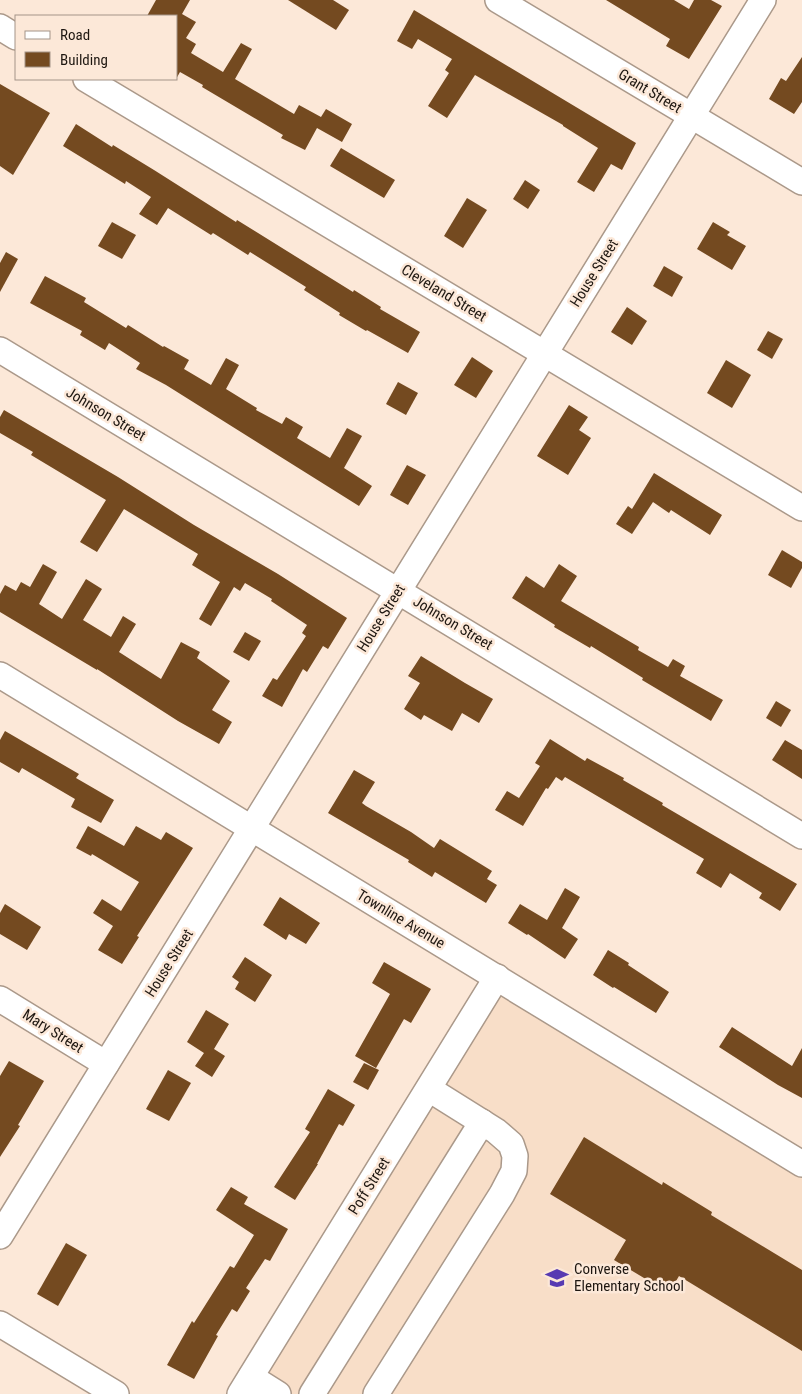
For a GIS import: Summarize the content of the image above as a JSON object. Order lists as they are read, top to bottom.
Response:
{
  "streets": {
    "street": [
      "Grant Street",
      "House Street",
      "Cleveland Street",
      "Johnson Street",
      "Townline Avenue",
      "Mary Street",
      "Poff Street"
    ]
  },
  "crossings": [
    ["Grant Street", "House Street"],
    ["House Street", "Cleveland Street"],
    ["House Street", "Johnson Street"],
    ["House Street", "Townline Avenue"],
    ["House Street", "Mary Street"],
    ["Townline Avenue", "Poff Street"]
  ],
  "places": {
    "school or university": ["Converse Elementary School"]
  },
  "legend": ["Road", "Building"]
}
